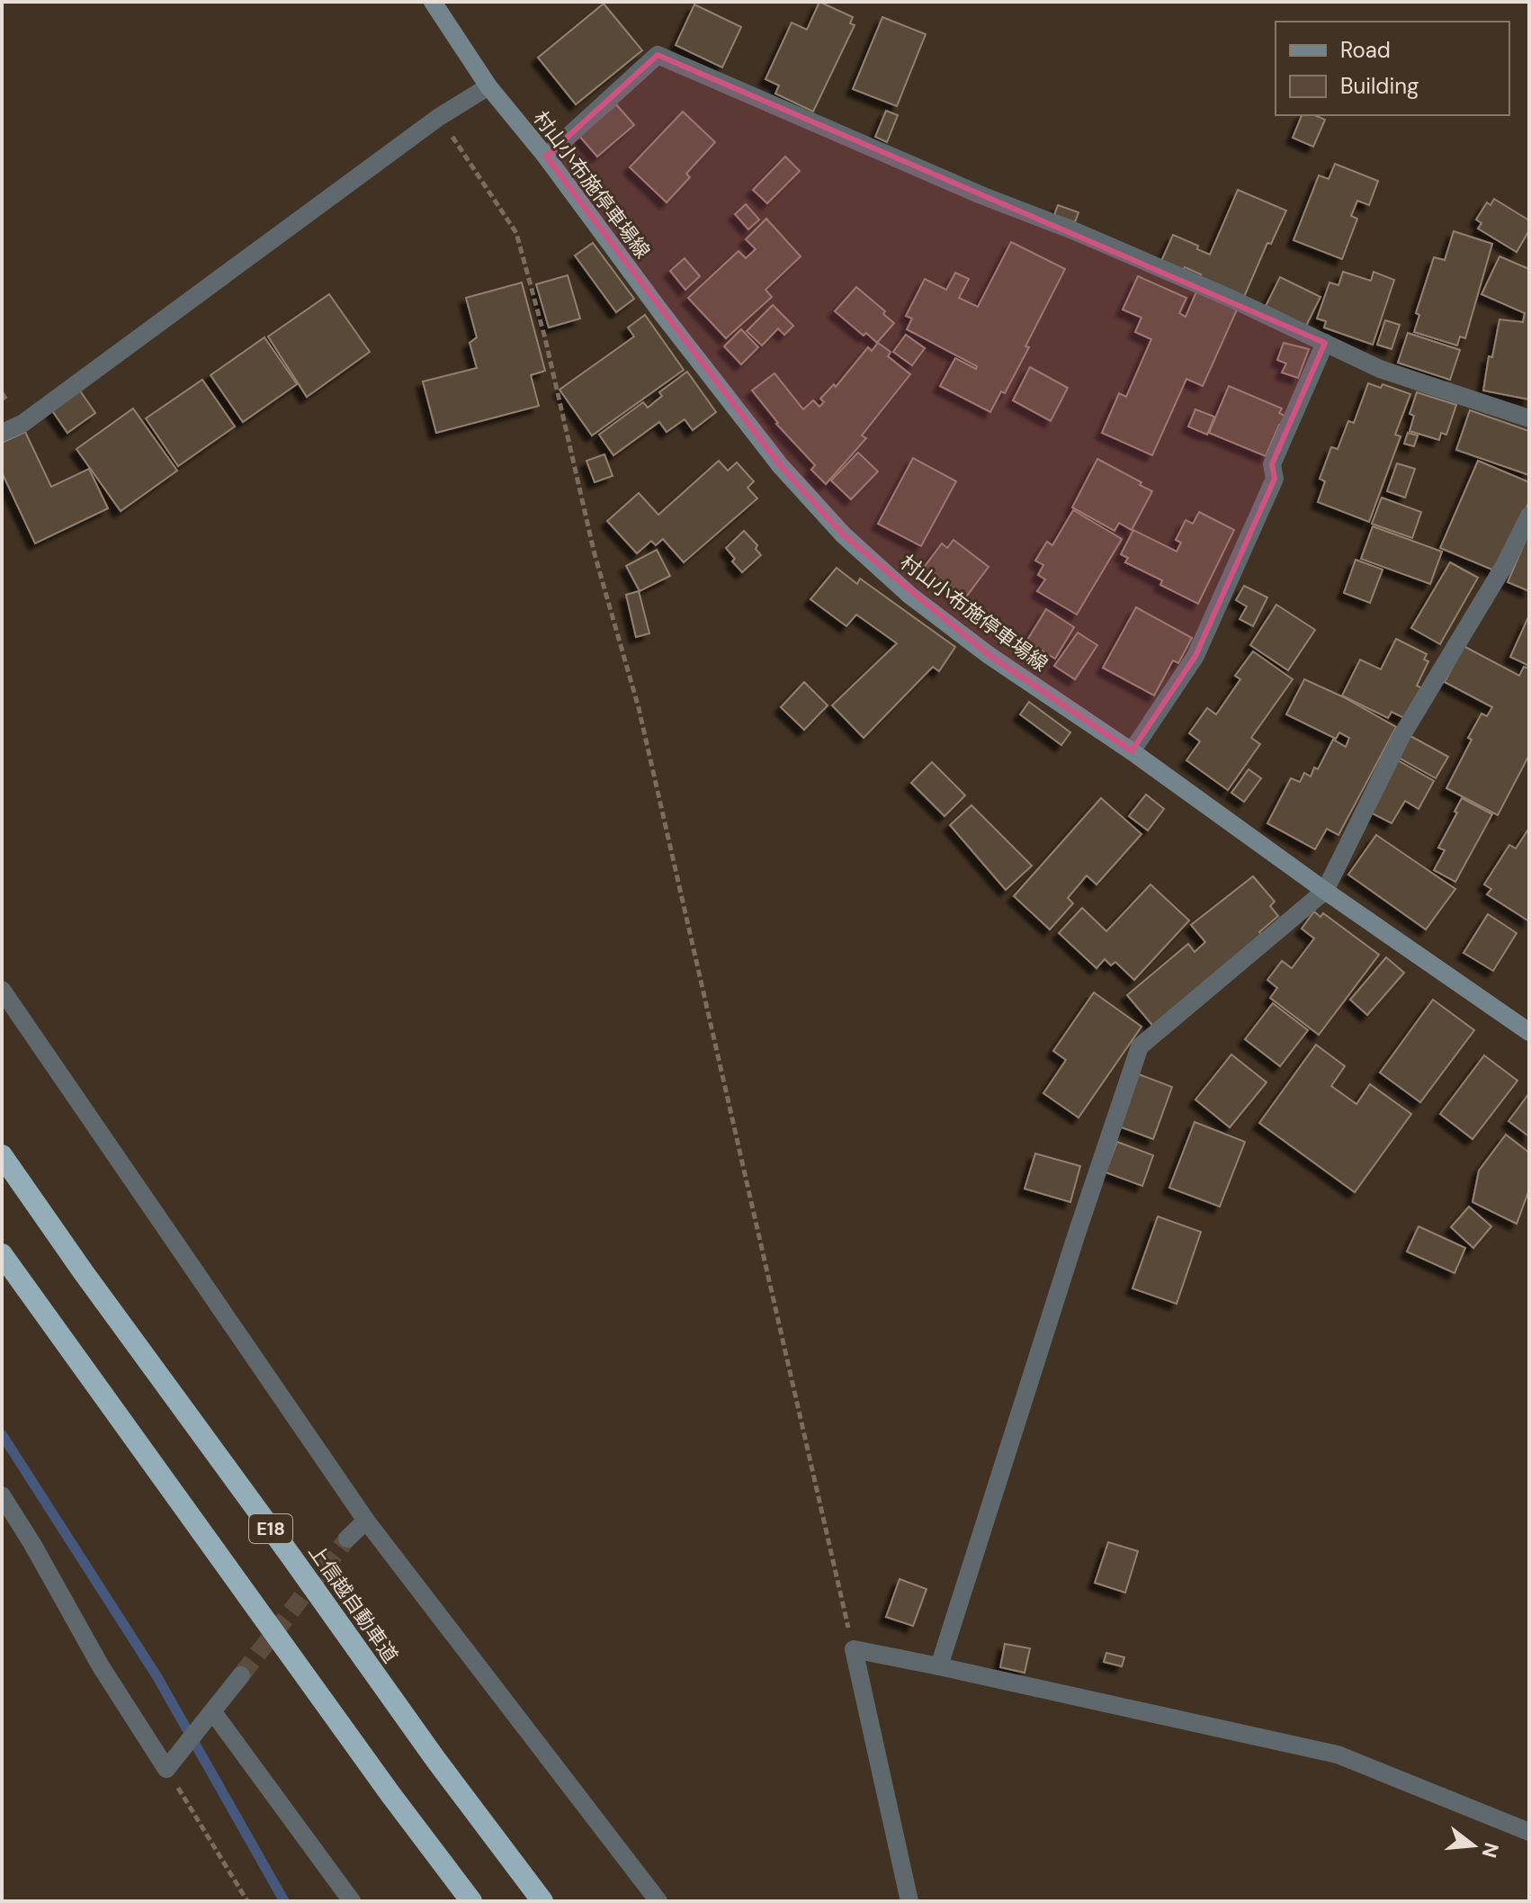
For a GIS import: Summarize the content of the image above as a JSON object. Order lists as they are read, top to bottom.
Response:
{
  "streets": {
    "highway": ["E18", "上信越自動車道"],
    "main road": ["村山小布施停車場線"]
  },
  "legend": ["Road", "Building"],
  "north": "right"
}
